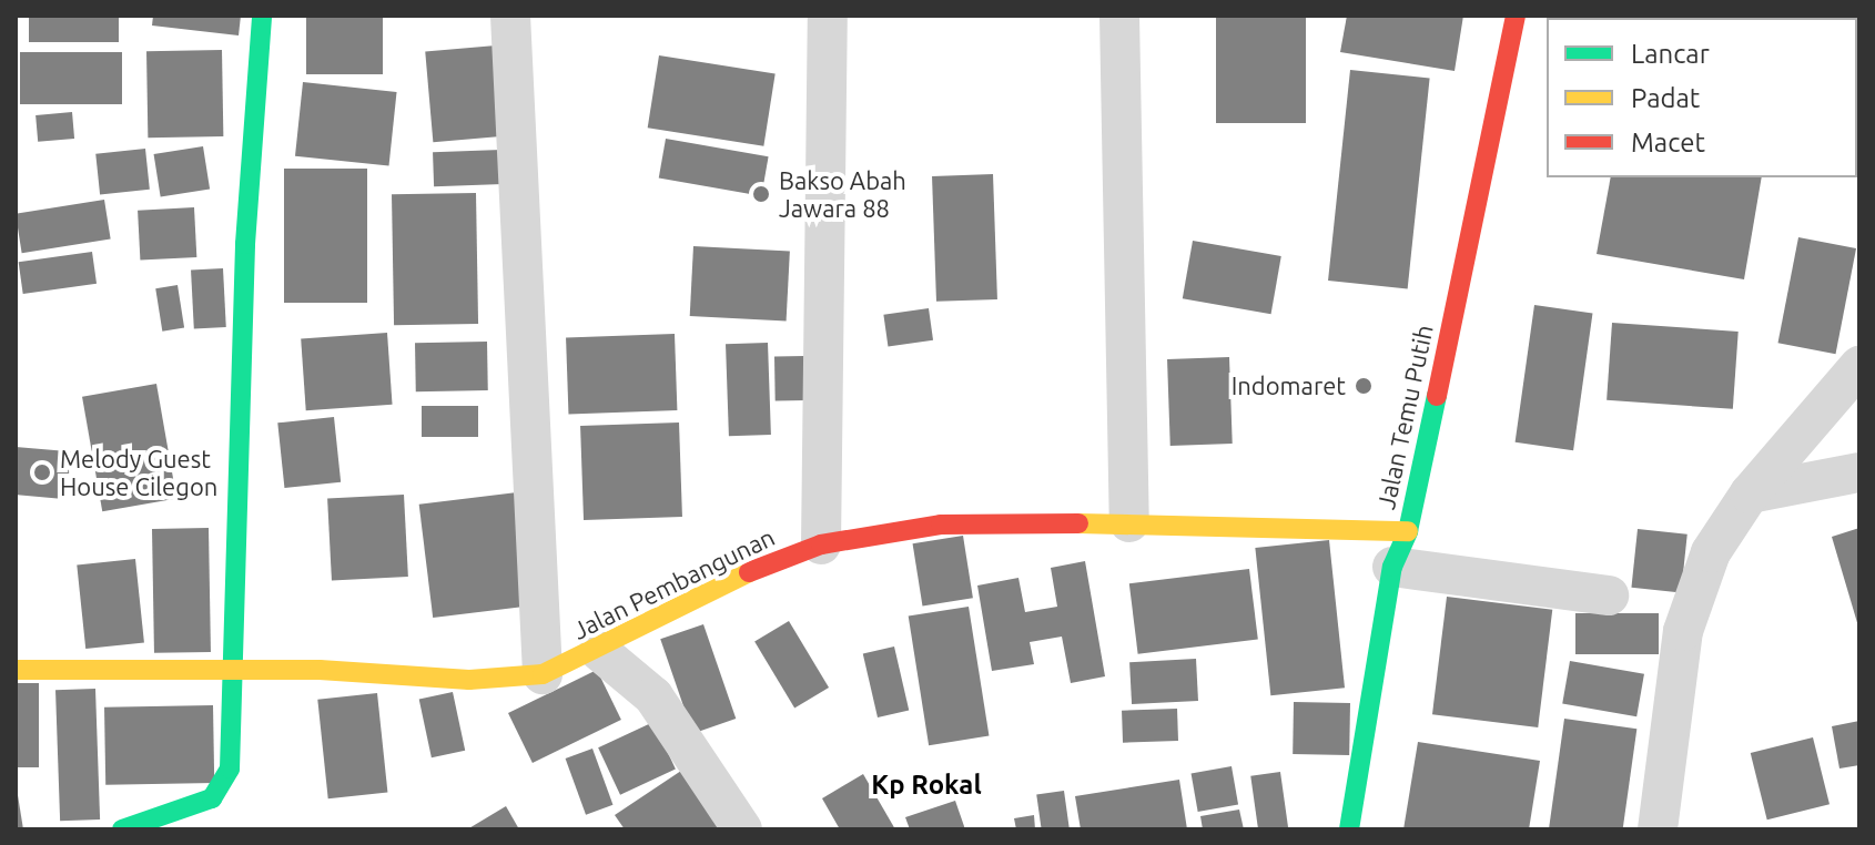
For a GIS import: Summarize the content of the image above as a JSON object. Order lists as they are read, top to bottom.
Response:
{
  "streets": {
    "street": ["Jalan Temu Putih", "Jalan Pembangunan"]
  },
  "crossings": [
    ["Jalan Temu Putih", "Jalan Pembangunan"]
  ],
  "districts": ["Kp Rokal"],
  "places": ["Bakso Abah Jawara 88", "Indomaret", "Melody Guest House Cilegon"],
  "legend": ["Lancar", "Padat", "Macet"]
}
